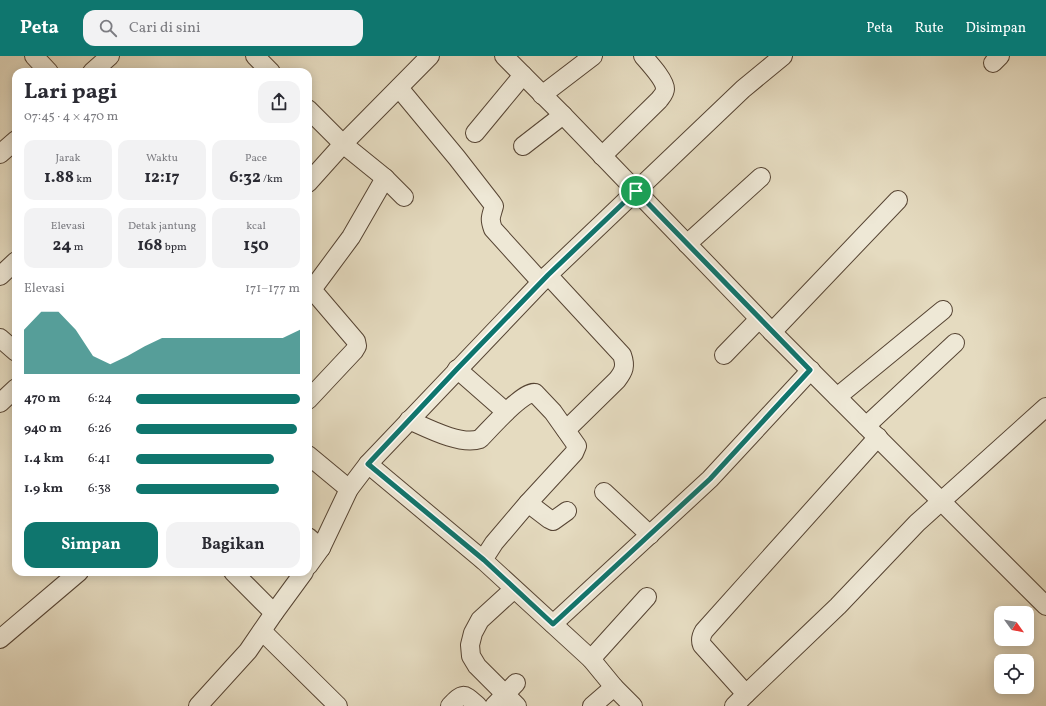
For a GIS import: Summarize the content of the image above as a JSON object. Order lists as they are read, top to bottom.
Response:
{
  "north": "bottom right",
  "page": {
    "header": "Peta",
    "search": "Cari di sini",
    "nav": ["Peta", "Rute", "Disimpan"],
    "heading": ["Lari pagi", "07:45 · 4 × 470 m"],
    "stats": [
      ["Jarak", "1.88 km"],
      ["Waktu", "12:17"],
      ["Pace", "6:32 /km"],
      ["Elevasi", "24 m"],
      ["Detak jantung", "168 bpm"],
      ["kcal", "150"]
    ],
    "chart": ["Elevasi", "171–177 m"],
    "list": [
      {
        "name": "470 m",
        "note": "6:24"
      },
      {
        "name": "940 m",
        "note": "6:26"
      },
      {
        "name": "1.4 km",
        "note": "6:41"
      },
      {
        "name": "1.9 km",
        "note": "6:38"
      }
    ],
    "buttons": ["Simpan", "Bagikan"]
  }
}
